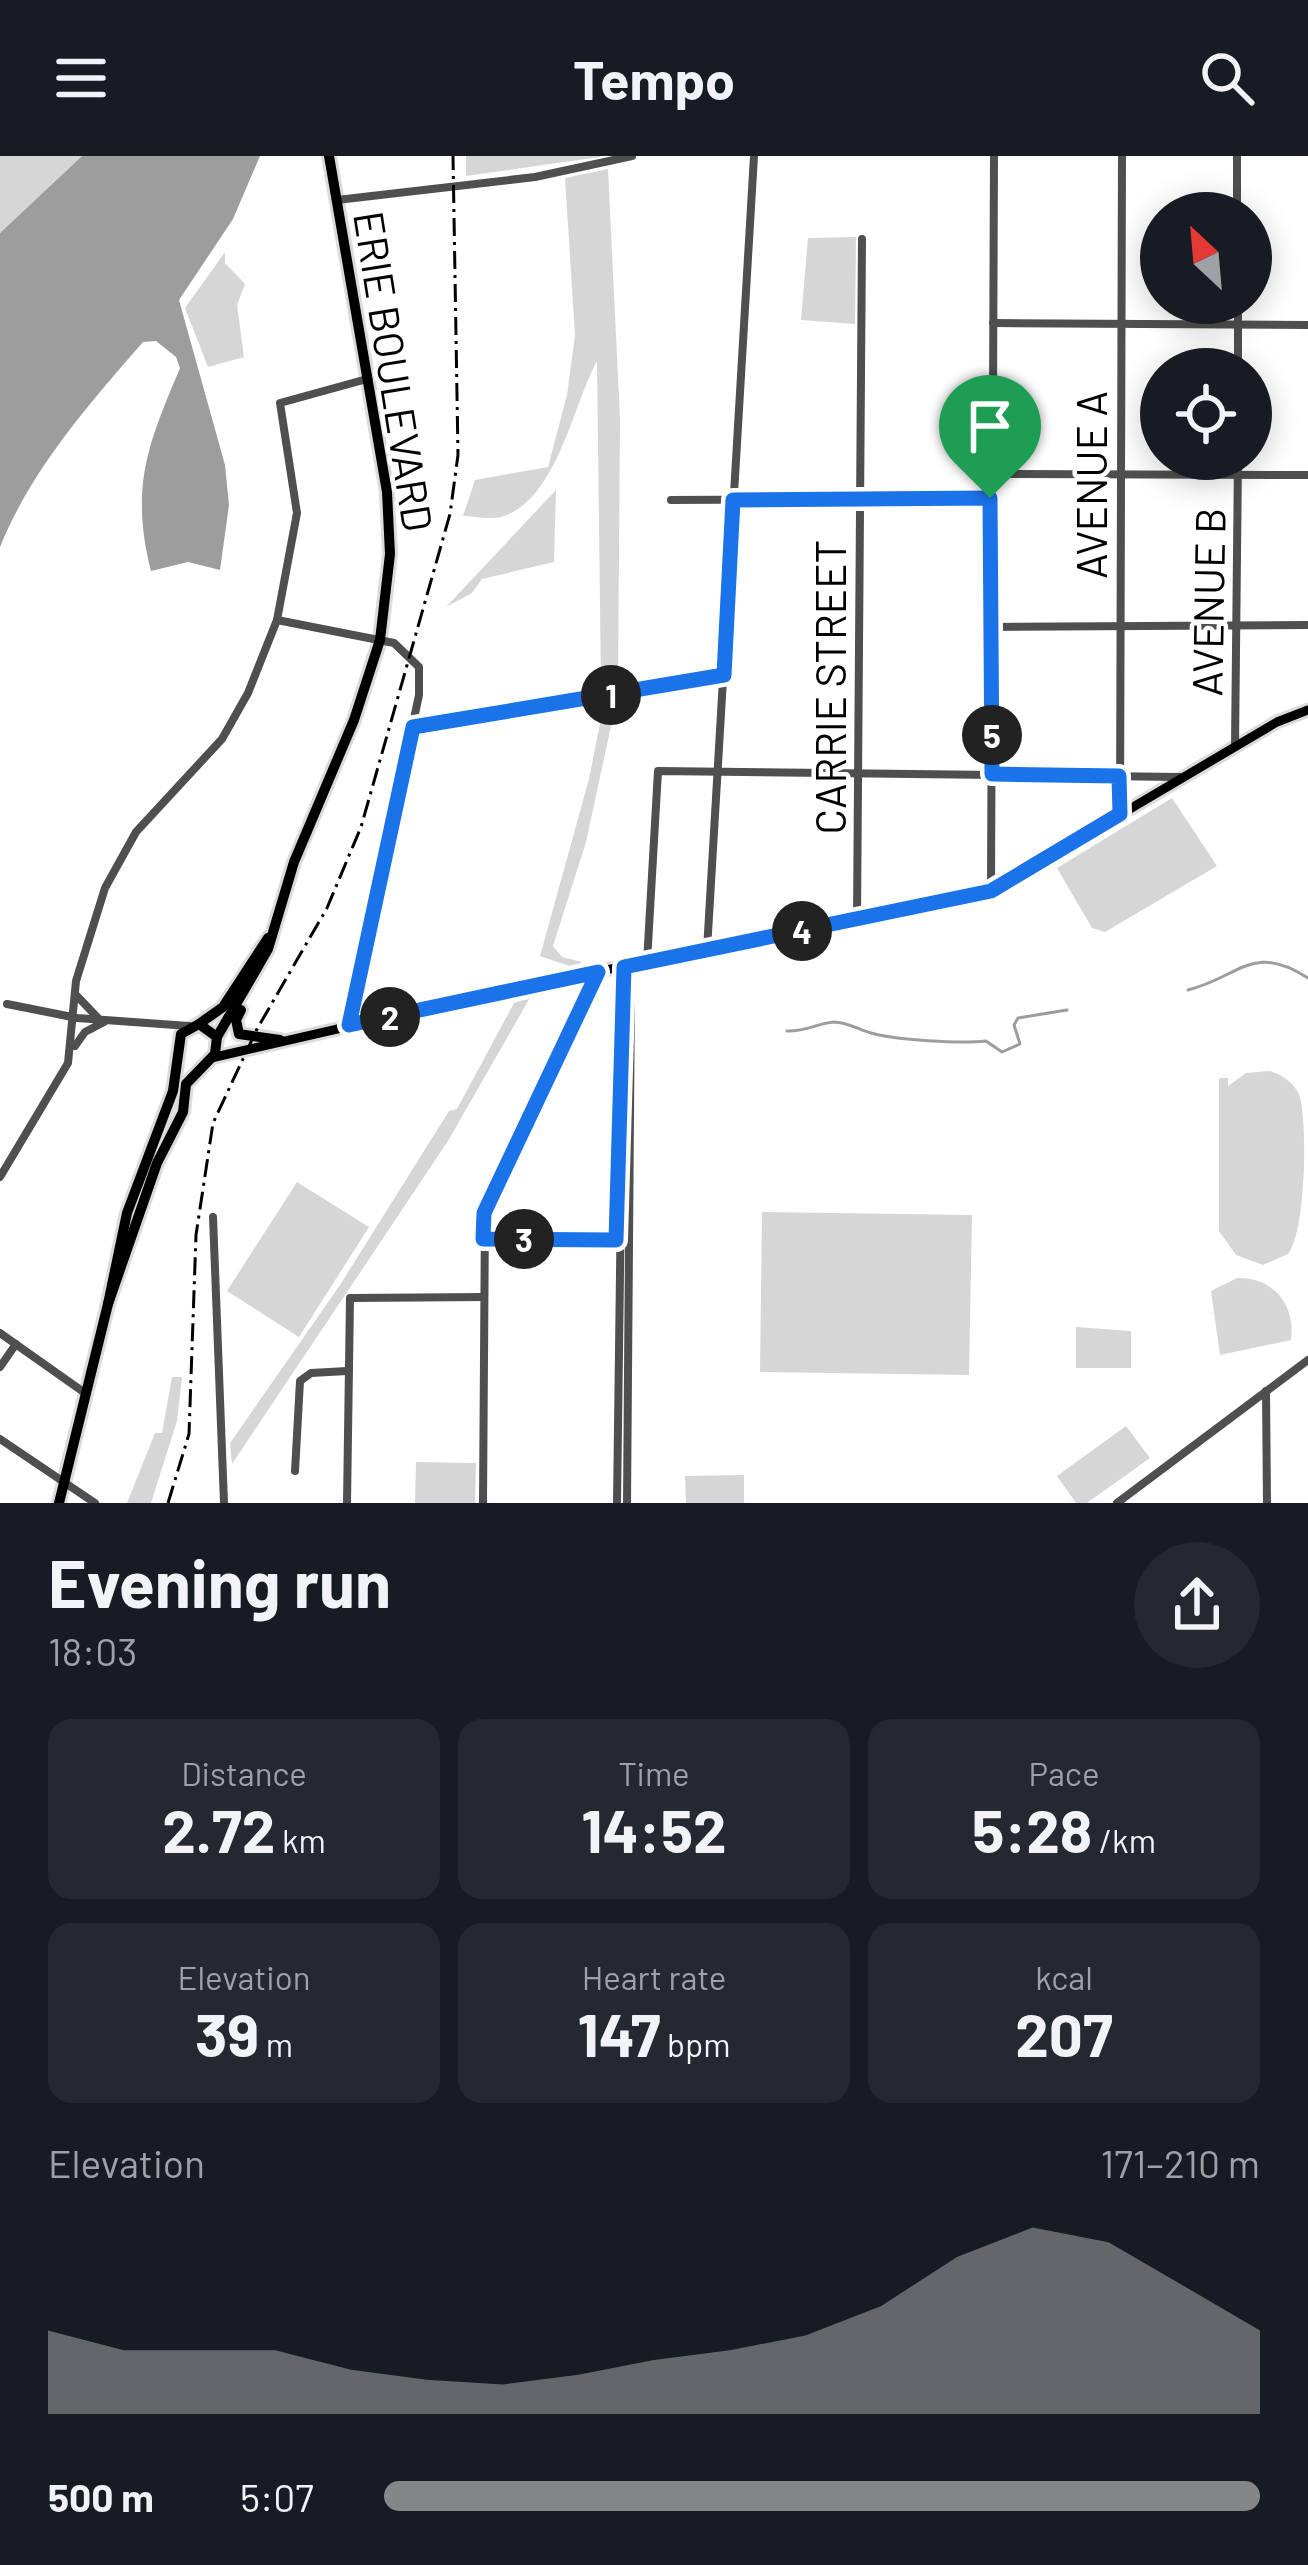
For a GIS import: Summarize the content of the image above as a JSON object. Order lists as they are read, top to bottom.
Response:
{
  "streets": {
    "highway": ["ERIE BOULEVARD"],
    "street": ["AVENUE A", "AVENUE B", "CARRIE STREET"]
  },
  "north": "top left",
  "page": {
    "header": "Tempo",
    "pins": [
      "1",
      "5",
      "4",
      "2",
      "3"
    ],
    "heading": ["Evening run", "18:03"],
    "stats": [
      ["Distance", "2.72 km"],
      ["Time", "14:52"],
      ["Pace", "5:28 /km"],
      ["Elevation", "39 m"],
      ["Heart rate", "147 bpm"],
      ["kcal", "207"]
    ],
    "chart": ["Elevation", "171–210 m"],
    "list": [
      {
        "name": "500 m",
        "note": "5:07"
      }
    ]
  }
}
